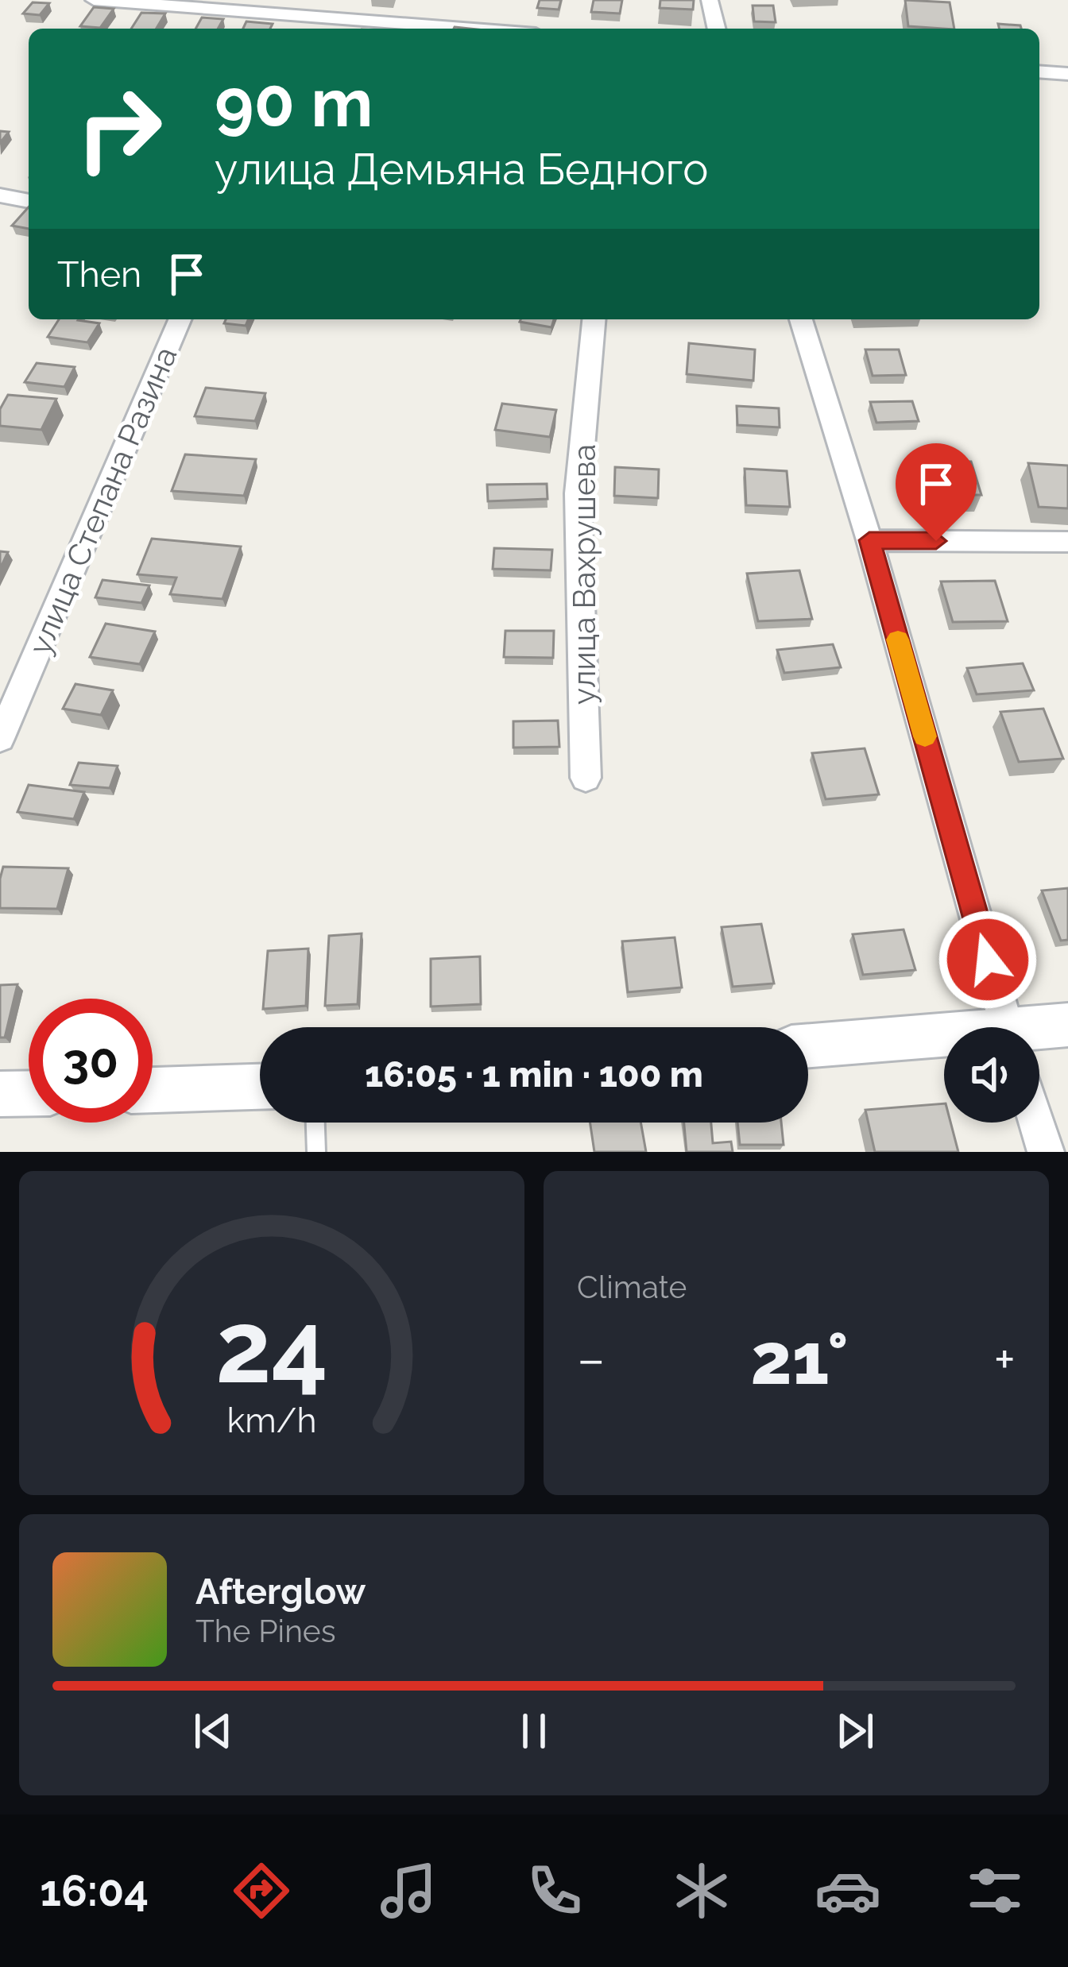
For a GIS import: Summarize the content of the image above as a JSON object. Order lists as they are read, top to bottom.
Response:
{
  "streets": {
    "street": ["улица Степана Разина", "улица Вахрушева"]
  },
  "page": {
    "turn": ["90 m", "улица Демьяна Бедного"],
    "then": "Then",
    "limit": "30",
    "trip": "16:05 · 1 min · 100 m",
    "tile": "Climate",
    "heat": ["−", "21°", "+"],
    "song": ["Afterglow", "The Pines"],
    "tabs": "16:04",
    "gauge": ["24", "km/h"]
  }
}
